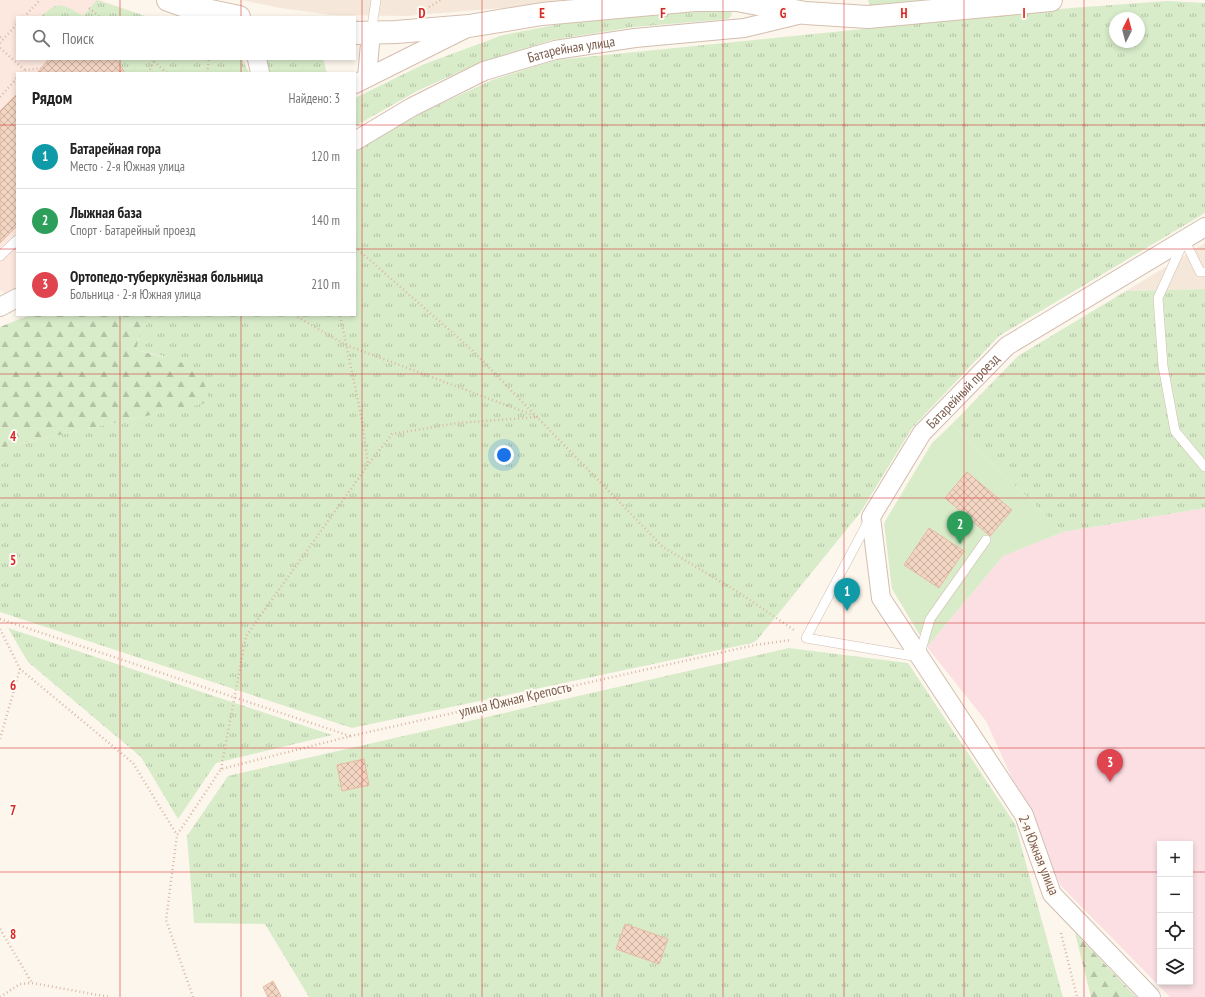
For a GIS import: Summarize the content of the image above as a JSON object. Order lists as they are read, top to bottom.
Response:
{
  "streets": {
    "street": ["Батарейная улица", "Батарейный проезд", "2-я Южная улица"],
    "path": ["улица Южная Крепость"]
  },
  "crossings": [
    ["Батарейный проезд", "улица Южная Крепость"],
    ["Батарейный проезд", "2-я Южная улица"]
  ],
  "north": "top",
  "page": {
    "search": "Поиск",
    "heading": ["Рядом", "Найдено: 3"],
    "list": [
      {
        "mark": "1",
        "name": "Батарейная гора",
        "note": "Место · 2-я Южная улица",
        "value": "120 m"
      },
      {
        "mark": "2",
        "name": "Лыжная база",
        "note": "Спорт · Батарейный проезд",
        "value": "140 m"
      },
      {
        "mark": "3",
        "name": "Ортопедо-туберкулёзная больница",
        "note": "Больница · 2-я Южная улица",
        "value": "210 m"
      }
    ],
    "pins": ["2", "1", "3"],
    "map_buttons": ["+", "−"]
  },
  "grid": {
    "columns": [
      "D",
      "E",
      "F",
      "G",
      "H",
      "I"
    ],
    "rows": [
      "4",
      "5",
      "6",
      "7",
      "8"
    ]
  }
}
